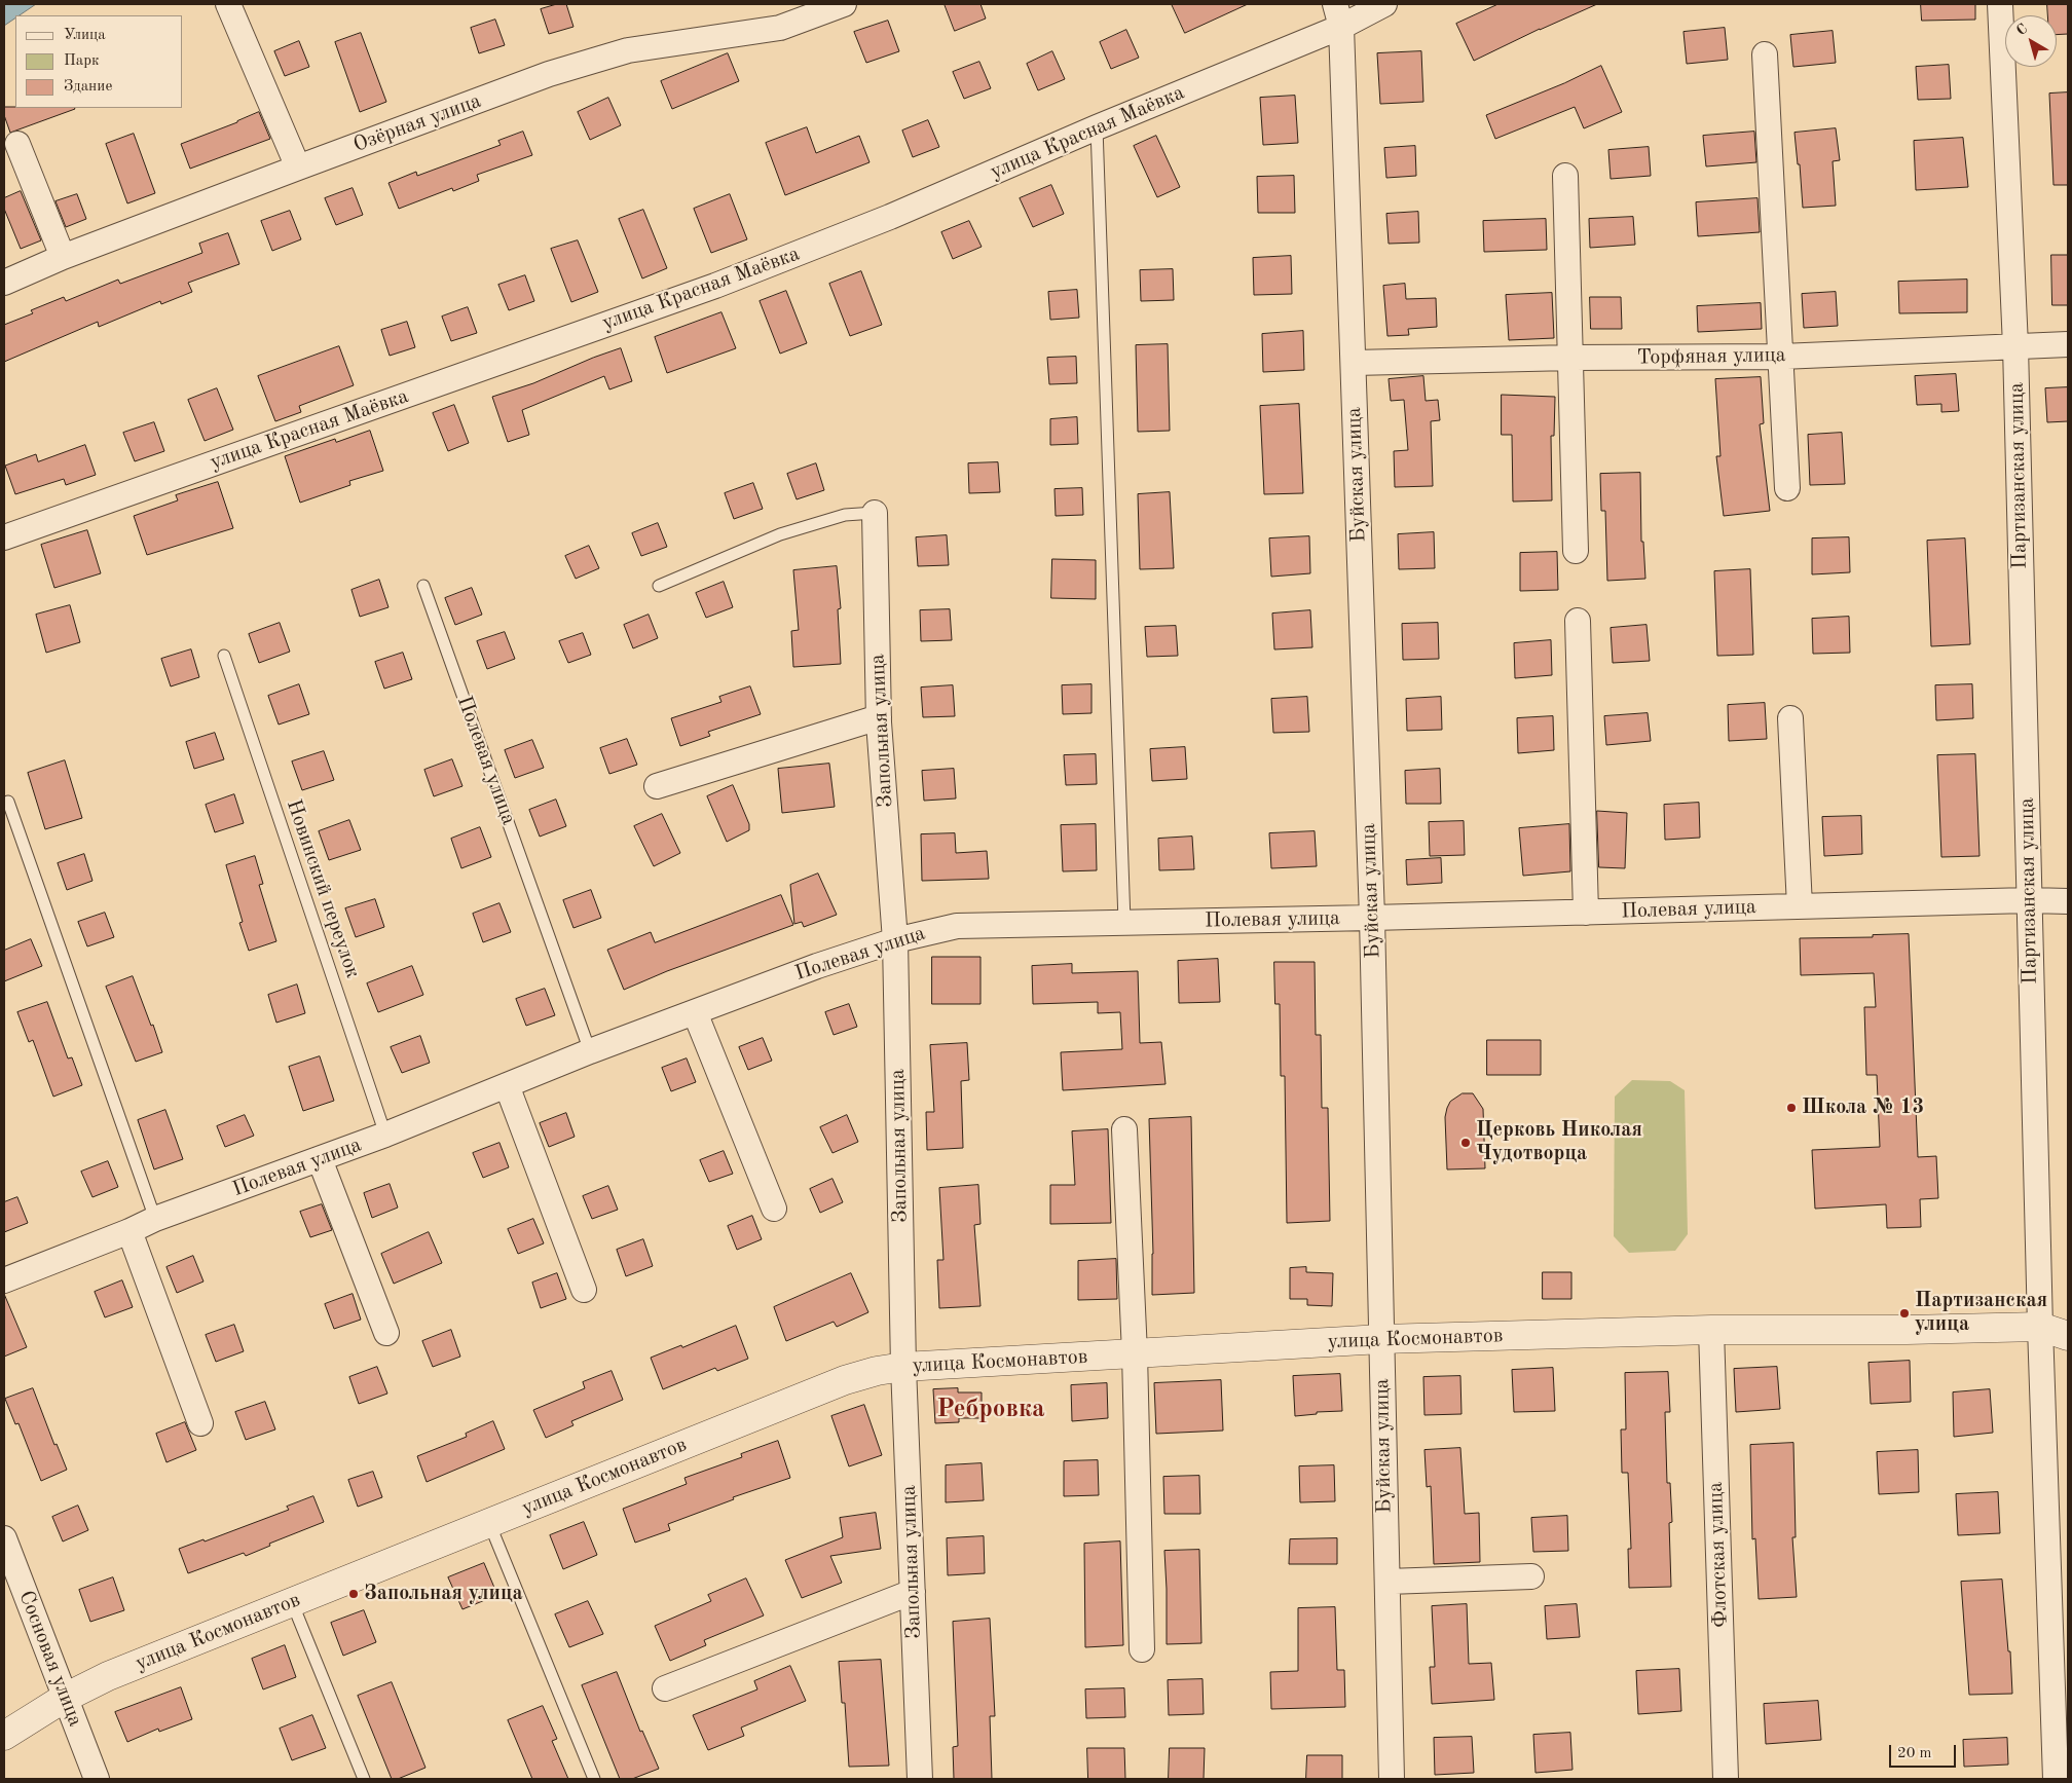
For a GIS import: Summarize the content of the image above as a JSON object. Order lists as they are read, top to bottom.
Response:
{
  "streets": {
    "street": [
      "Озёрная улица",
      "улица Красная Маёвка",
      "Торфяная улица",
      "Буйская улица",
      "Партизанская улица",
      "Запольная улица",
      "Полевая улица",
      "улица Космонавтов",
      "Флотская улица",
      "Сосновая улица"
    ],
    "lane": ["Новинский переулок"]
  },
  "crossings": [
    ["улица Красная Маёвка", "Буйская улица"],
    ["Торфяная улица", "Буйская улица"],
    ["Торфяная улица", "Партизанская улица"],
    ["Буйская улица", "Полевая улица"],
    ["Буйская улица", "улица Космонавтов"],
    ["Партизанская улица", "Полевая улица"],
    ["Партизанская улица", "улица Космонавтов"],
    ["Запольная улица", "Полевая улица"],
    ["Запольная улица", "улица Космонавтов"],
    ["Полевая улица", "Новинский переулок"],
    ["улица Космонавтов", "Флотская улица"],
    ["улица Космонавтов", "Сосновая улица"]
  ],
  "districts": ["Ребровка"],
  "places": [
    "Школа № 13",
    "Церковь Николая Чудотворца",
    "Партизанская улица",
    "Запольная улица"
  ],
  "legend": ["Улица", "Парк", "Здание"],
  "scale_bar": "20 m",
  "north": "top left"
}
